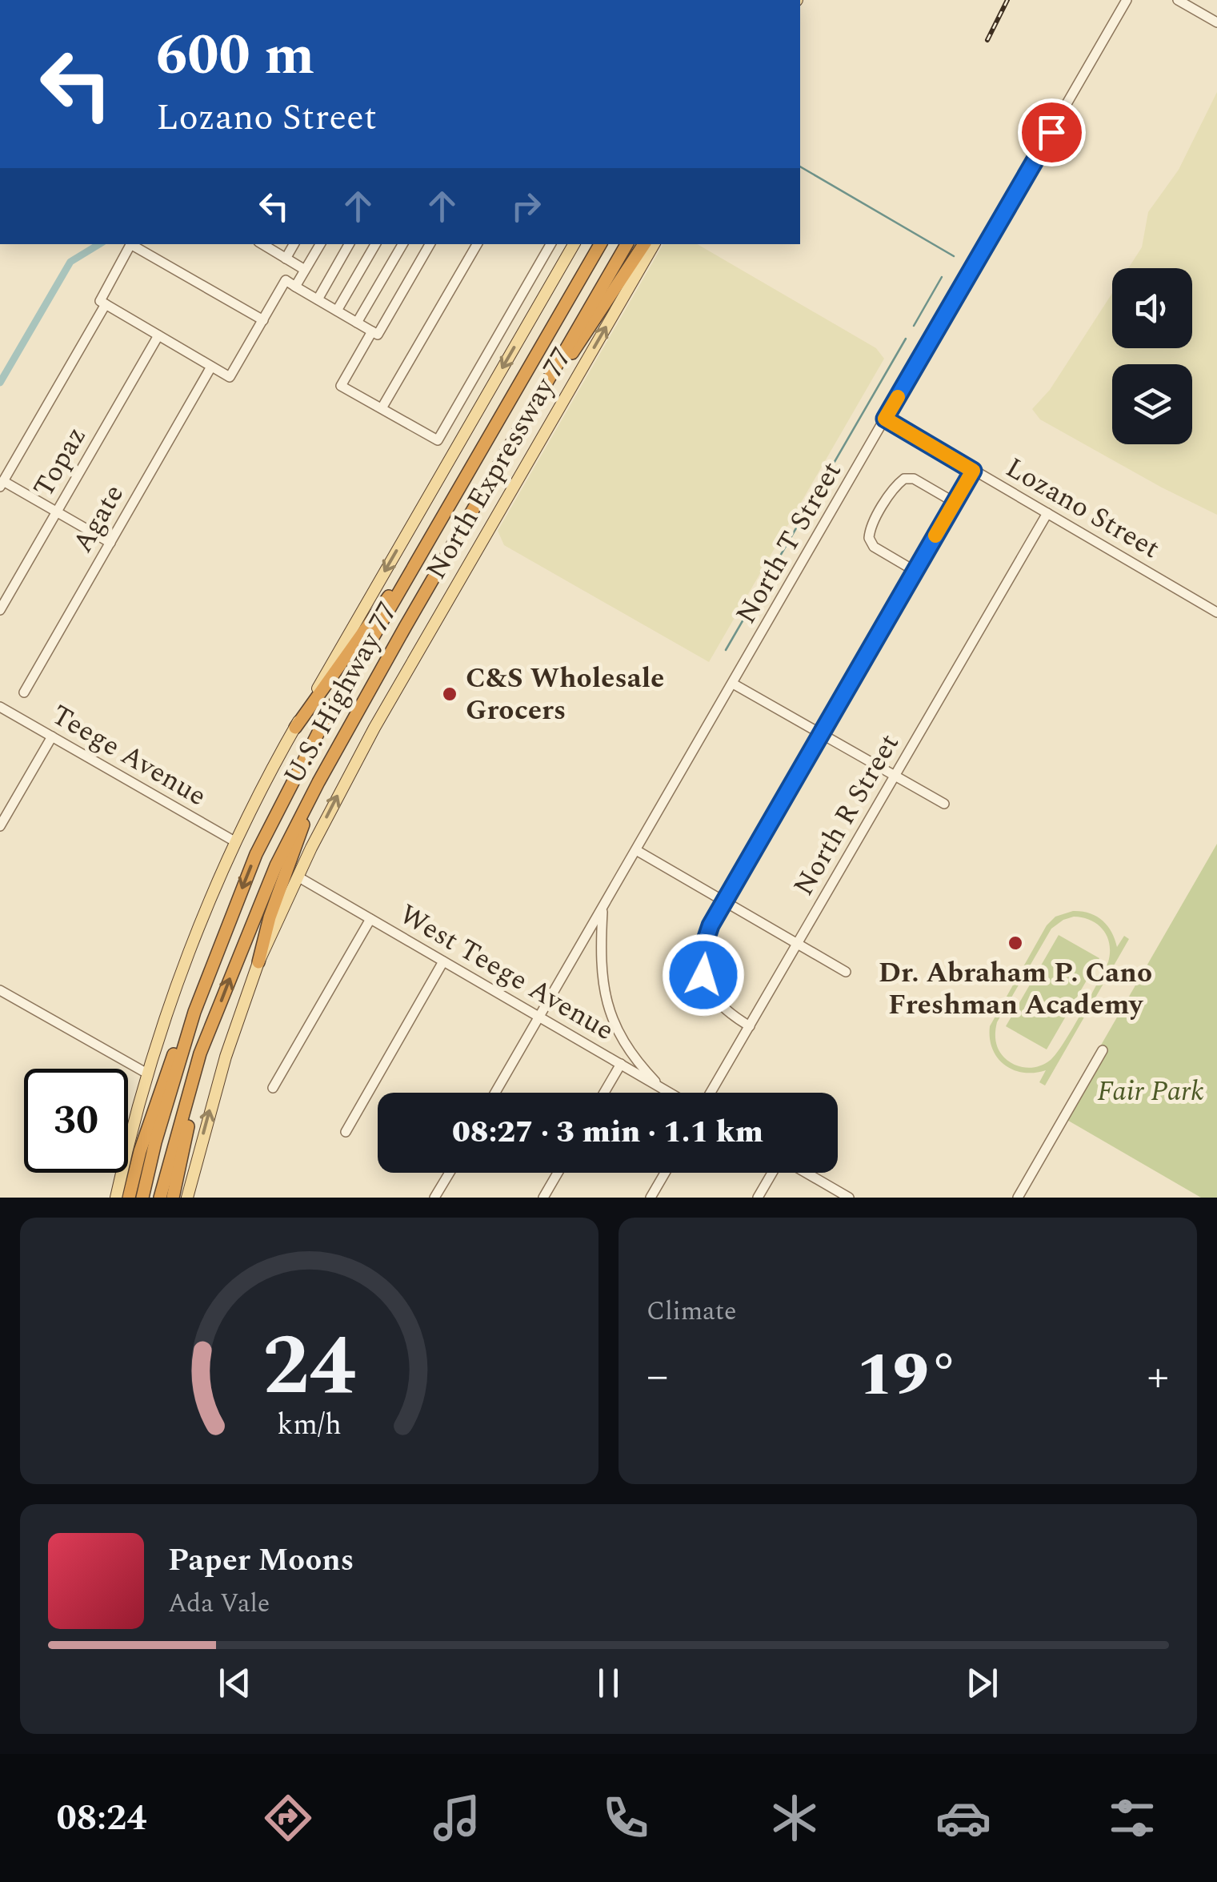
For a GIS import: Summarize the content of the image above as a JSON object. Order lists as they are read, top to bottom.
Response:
{
  "streets": {
    "highway": ["U.S. Highway 77"],
    "main road": ["North Expressway 77"],
    "street": [
      "Topaz",
      "Lozano Street",
      "Agate",
      "North T Street",
      "Teege Avenue",
      "North R Street",
      "West Teege Avenue"
    ]
  },
  "crossings": [
    ["North Expressway 77", "Teege Avenue"],
    ["North Expressway 77", "West Teege Avenue"],
    ["Lozano Street", "North T Street"],
    ["Lozano Street", "North R Street"],
    ["North T Street", "West Teege Avenue"]
  ],
  "parks": ["Fair Park"],
  "places": ["C&S Wholesale Grocers", "Dr. Abraham P. Cano Freshman Academy"],
  "page": {
    "turn": ["600 m", "Lozano Street"],
    "limit": "30",
    "trip": "08:27 · 3 min · 1.1 km",
    "tile": "Climate",
    "heat": ["−", "19°", "+"],
    "song": ["Paper Moons", "Ada Vale"],
    "tabs": "08:24",
    "gauge": ["24", "km/h"]
  }
}
